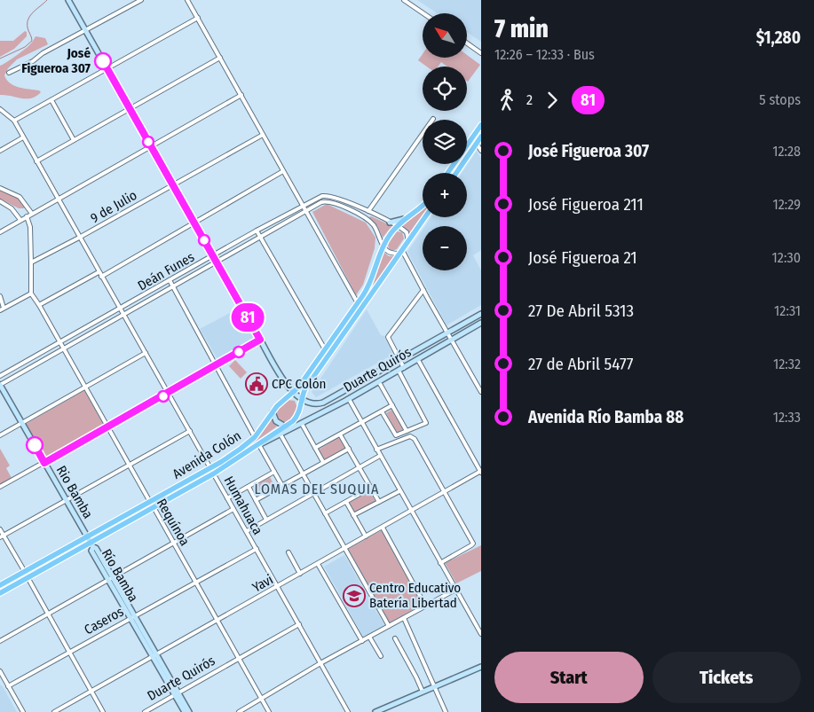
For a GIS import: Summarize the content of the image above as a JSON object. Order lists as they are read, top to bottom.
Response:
{
  "streets": {
    "main road": [
      "Duarte Quirós",
      "Avenida Colón",
      "Rio Bamba",
      "Río Bamba"
    ],
    "street": [
      "9 de Julio",
      "Deán Funes",
      "Humahuaca",
      "Requínoa",
      "Yavi",
      "Caseros"
    ]
  },
  "crossings": [
    ["9 de Julio", "Humahuaca"],
    ["Deán Funes", "Avenida Colón"],
    ["Deán Funes", "Rio Bamba"],
    ["Deán Funes", "Humahuaca"],
    ["Deán Funes", "Requínoa"],
    ["Duarte Quirós", "Avenida Colón"],
    ["Duarte Quirós", "Humahuaca"],
    ["Duarte Quirós", "Requínoa"],
    ["Duarte Quirós", "Río Bamba"],
    ["Avenida Colón", "Rio Bamba"],
    ["Avenida Colón", "Humahuaca"],
    ["Avenida Colón", "Requínoa"],
    ["Avenida Colón", "Río Bamba"],
    ["Rio Bamba", "Río Bamba"],
    ["Humahuaca", "Yavi"],
    ["Humahuaca", "Caseros"],
    ["Requínoa", "Yavi"],
    ["Requínoa", "Caseros"],
    ["Río Bamba", "Yavi"],
    ["Río Bamba", "Caseros"]
  ],
  "districts": ["LOMAS DEL SUQUIA"],
  "places": {
    "other": ["José Figueroa 307"],
    "public building": ["CPC Colón"],
    "school or university": ["Centro Educativo Batería Libertad"]
  },
  "lines": ["bus line 81"],
  "north": "top left",
  "page": {
    "on_map": "81",
    "heading": ["7 min", "12:26 – 12:33 · Bus", "$1,280"],
    "map_buttons": ["+", "−"],
    "legs": ["2", "81", "5 stops"],
    "list": [
      {
        "name": "José Figueroa 307",
        "value": "12:28"
      },
      {
        "name": "José Figueroa 211",
        "value": "12:29"
      },
      {
        "name": "José Figueroa 21",
        "value": "12:30"
      },
      {
        "name": "27 De Abril 5313",
        "value": "12:31"
      },
      {
        "name": "27 de Abril 5477",
        "value": "12:32"
      },
      {
        "name": "Avenida Río Bamba 88",
        "value": "12:33"
      }
    ],
    "buttons": ["Start", "Tickets"]
  }
}
